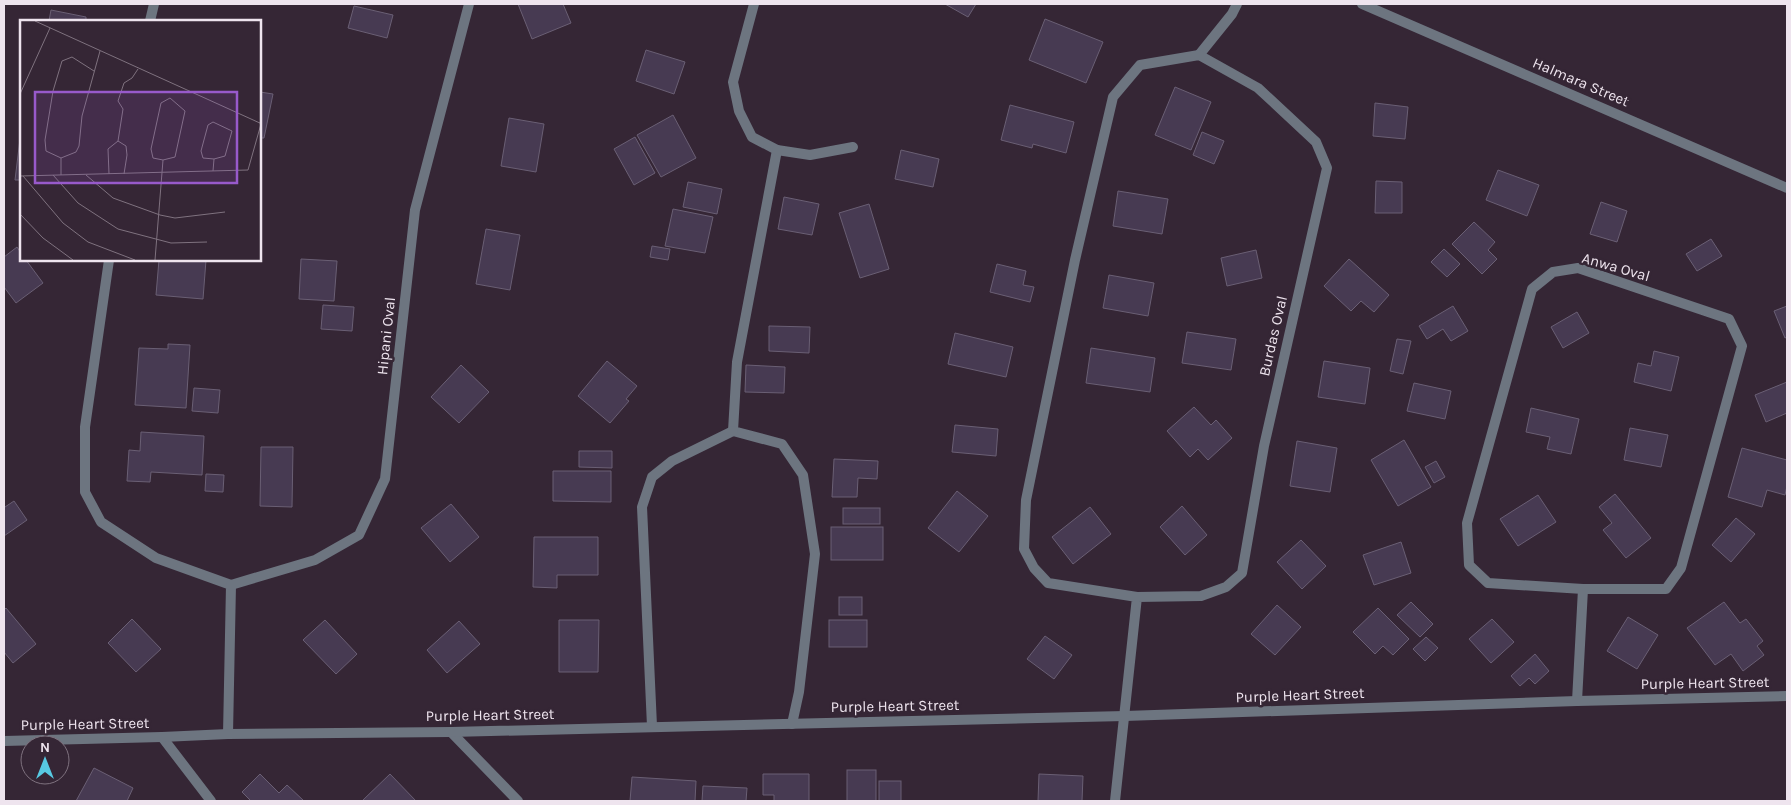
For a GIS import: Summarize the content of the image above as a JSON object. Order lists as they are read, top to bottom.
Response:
{
  "streets": {
    "street": [
      "Halmara Street",
      "Anwa Oval",
      "Hipani Oval",
      "Burdas Oval",
      "Purple Heart Street"
    ]
  },
  "north": "top"
}
